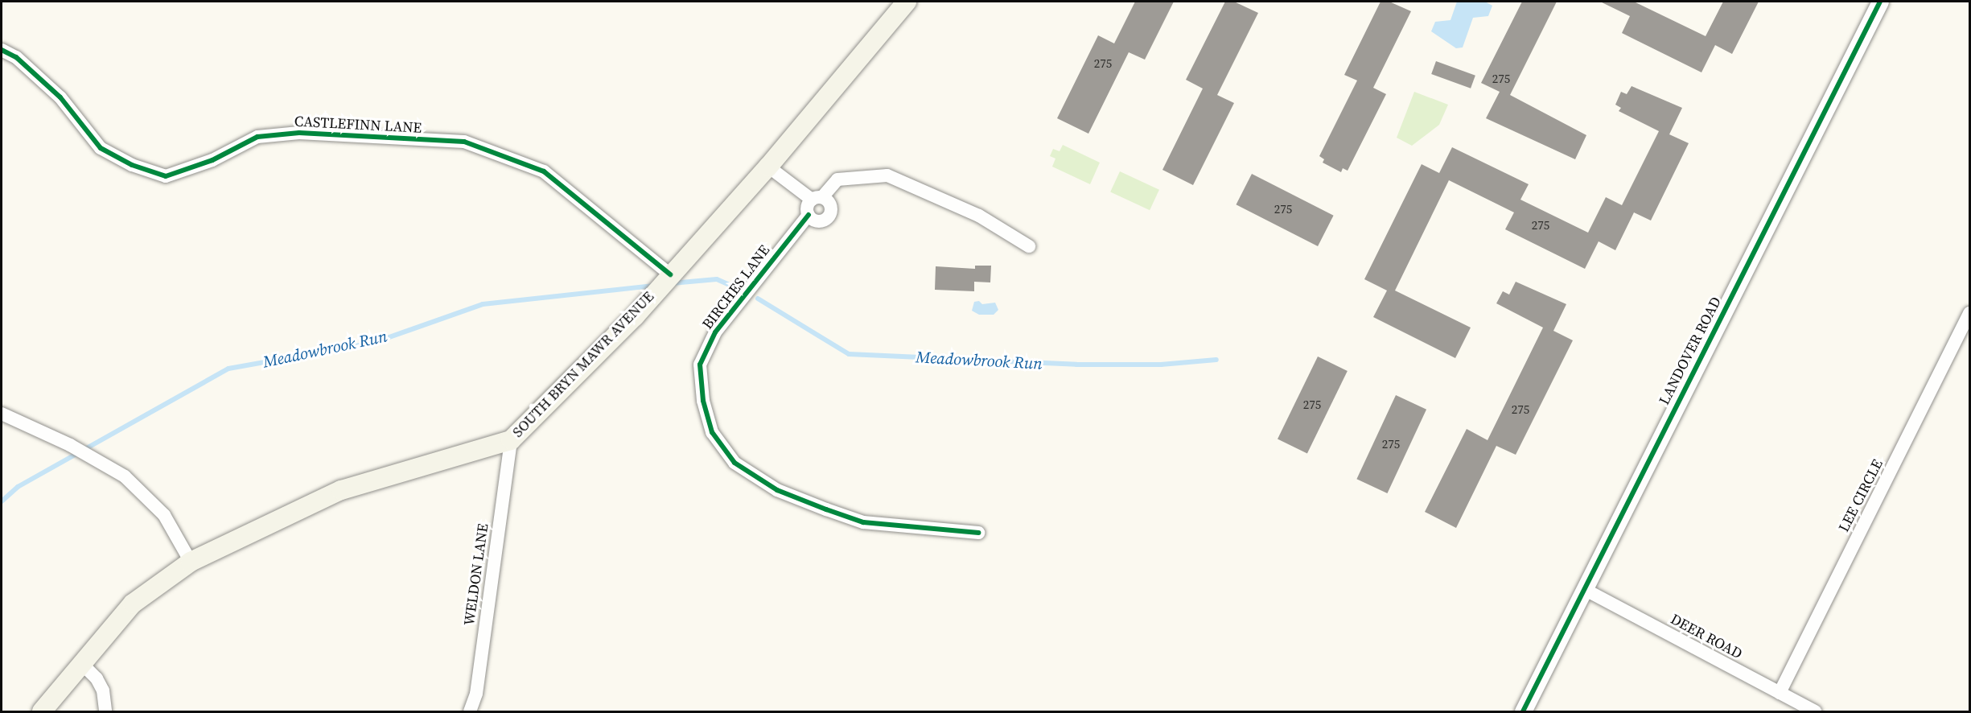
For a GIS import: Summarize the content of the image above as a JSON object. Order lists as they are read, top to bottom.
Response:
{
  "streets": {
    "main road": ["SOUTH BRYN MAWR AVENUE"],
    "street": [
      "CASTLEFINN LANE",
      "BIRCHES LANE",
      "LANDOVER ROAD",
      "LEE CIRCLE",
      "WELDON LANE",
      "DEER ROAD"
    ]
  },
  "crossings": [
    ["CASTLEFINN LANE", "SOUTH BRYN MAWR AVENUE"],
    ["LANDOVER ROAD", "DEER ROAD"],
    ["SOUTH BRYN MAWR AVENUE", "WELDON LANE"],
    ["LEE CIRCLE", "DEER ROAD"]
  ],
  "water": ["Meadowbrook Run"],
  "house_numbers": [
    "275",
    "275",
    "275",
    "275",
    "275",
    "275",
    "275"
  ]
}
